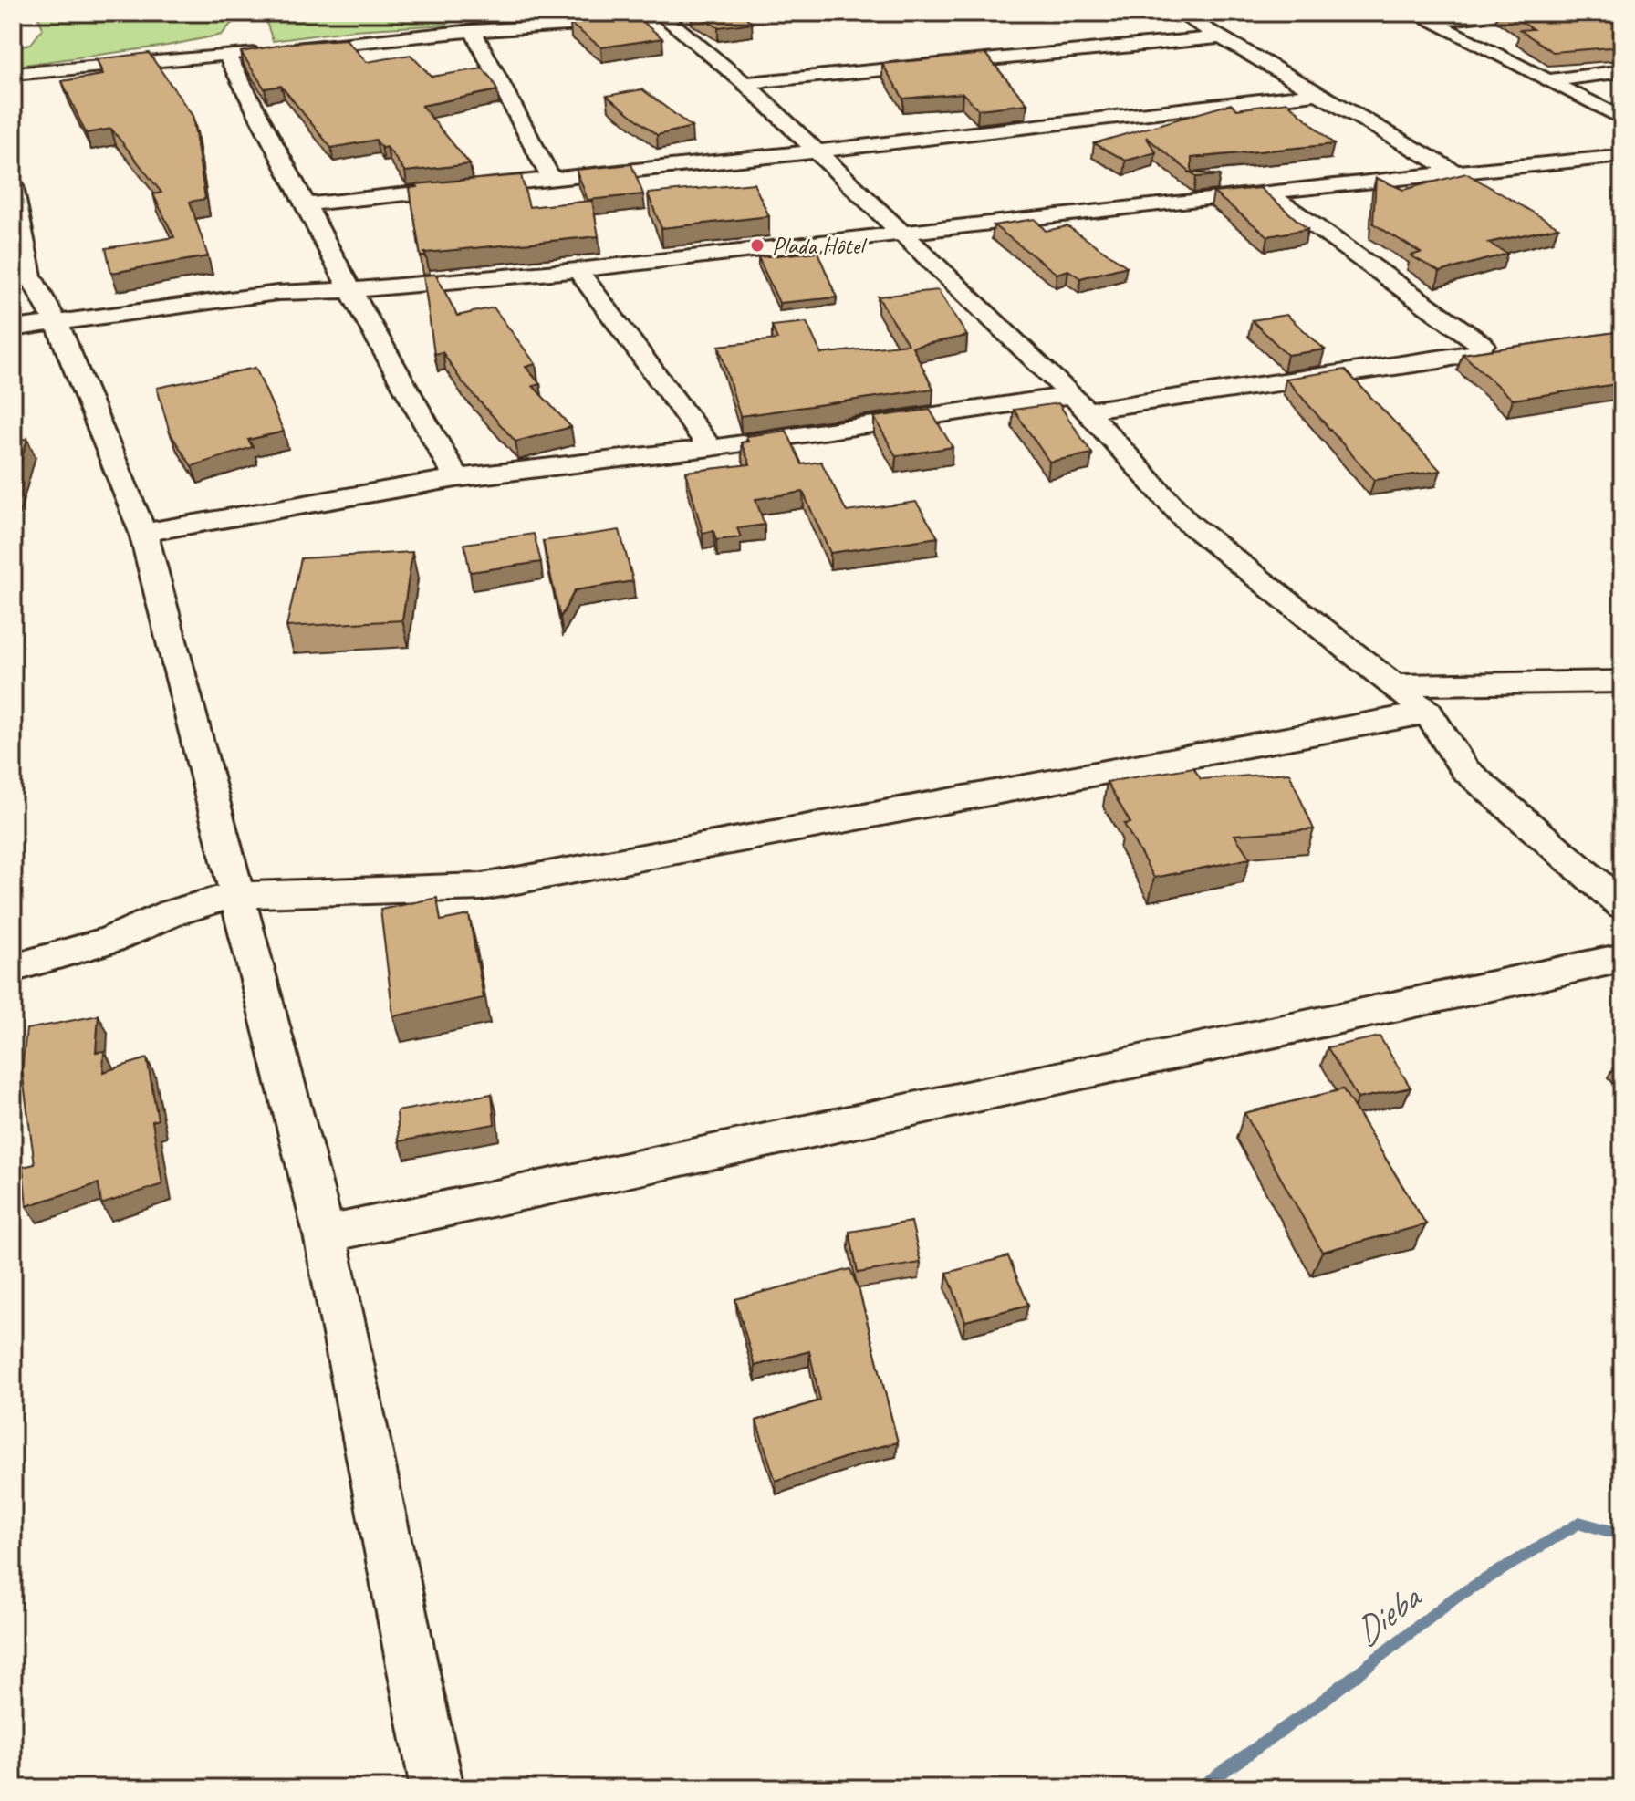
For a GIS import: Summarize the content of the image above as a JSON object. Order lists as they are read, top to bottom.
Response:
{
  "water": ["Dieba"],
  "places": ["Plada Hôtel"]
}
